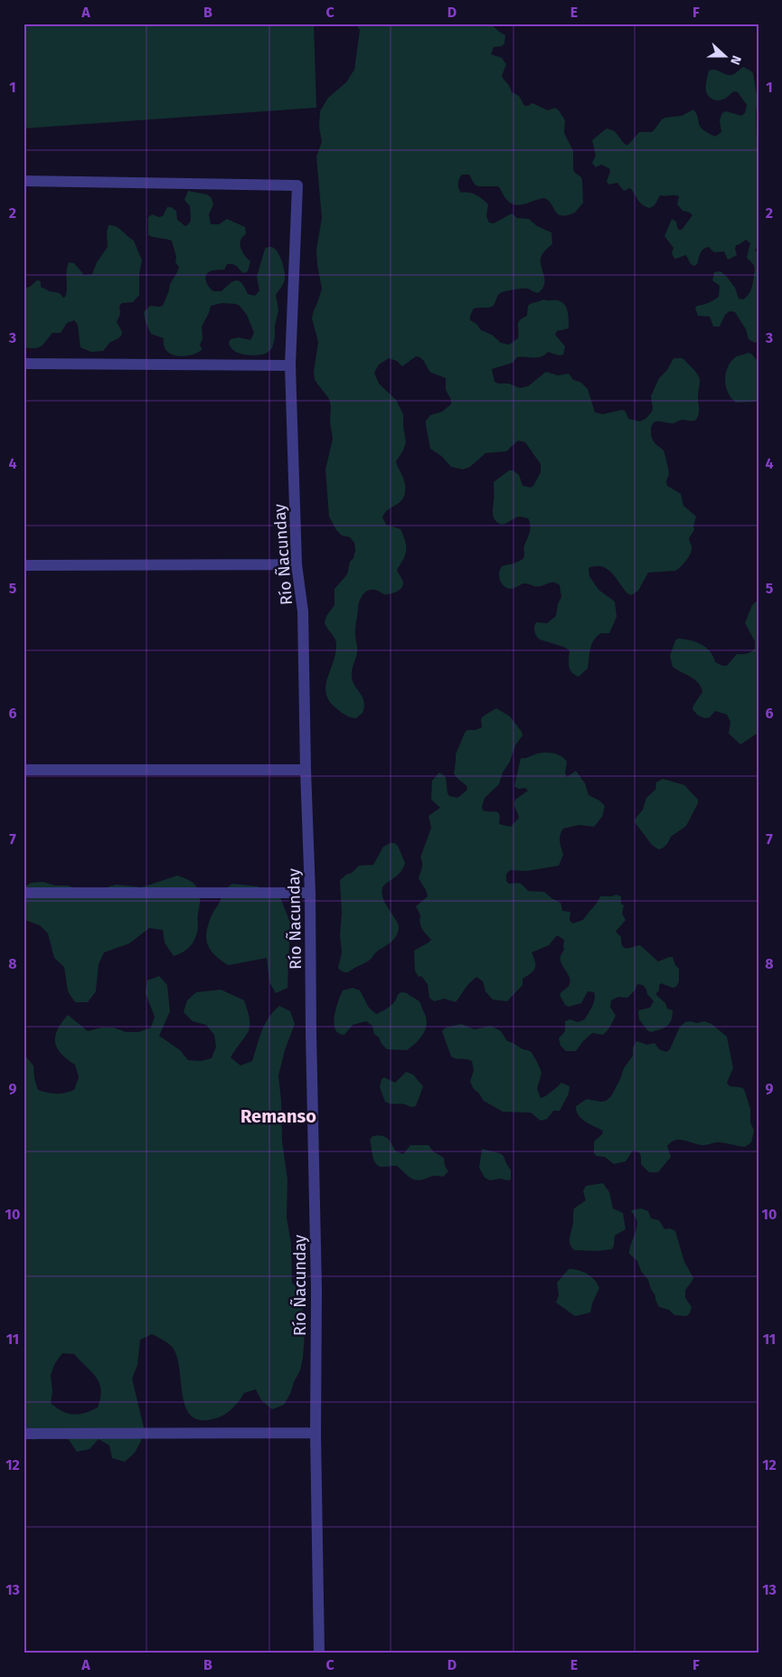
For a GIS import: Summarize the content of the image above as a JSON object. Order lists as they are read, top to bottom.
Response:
{
  "streets": {
    "street": ["Río Ñacunday"]
  },
  "districts": ["Remanso"],
  "north": "right",
  "grid": {
    "columns": [
      "A",
      "B",
      "C",
      "D",
      "E",
      "F"
    ],
    "rows": [
      "1",
      "2",
      "3",
      "4",
      "5",
      "6",
      "7",
      "8",
      "9",
      "10",
      "11",
      "12",
      "13"
    ]
  }
}
